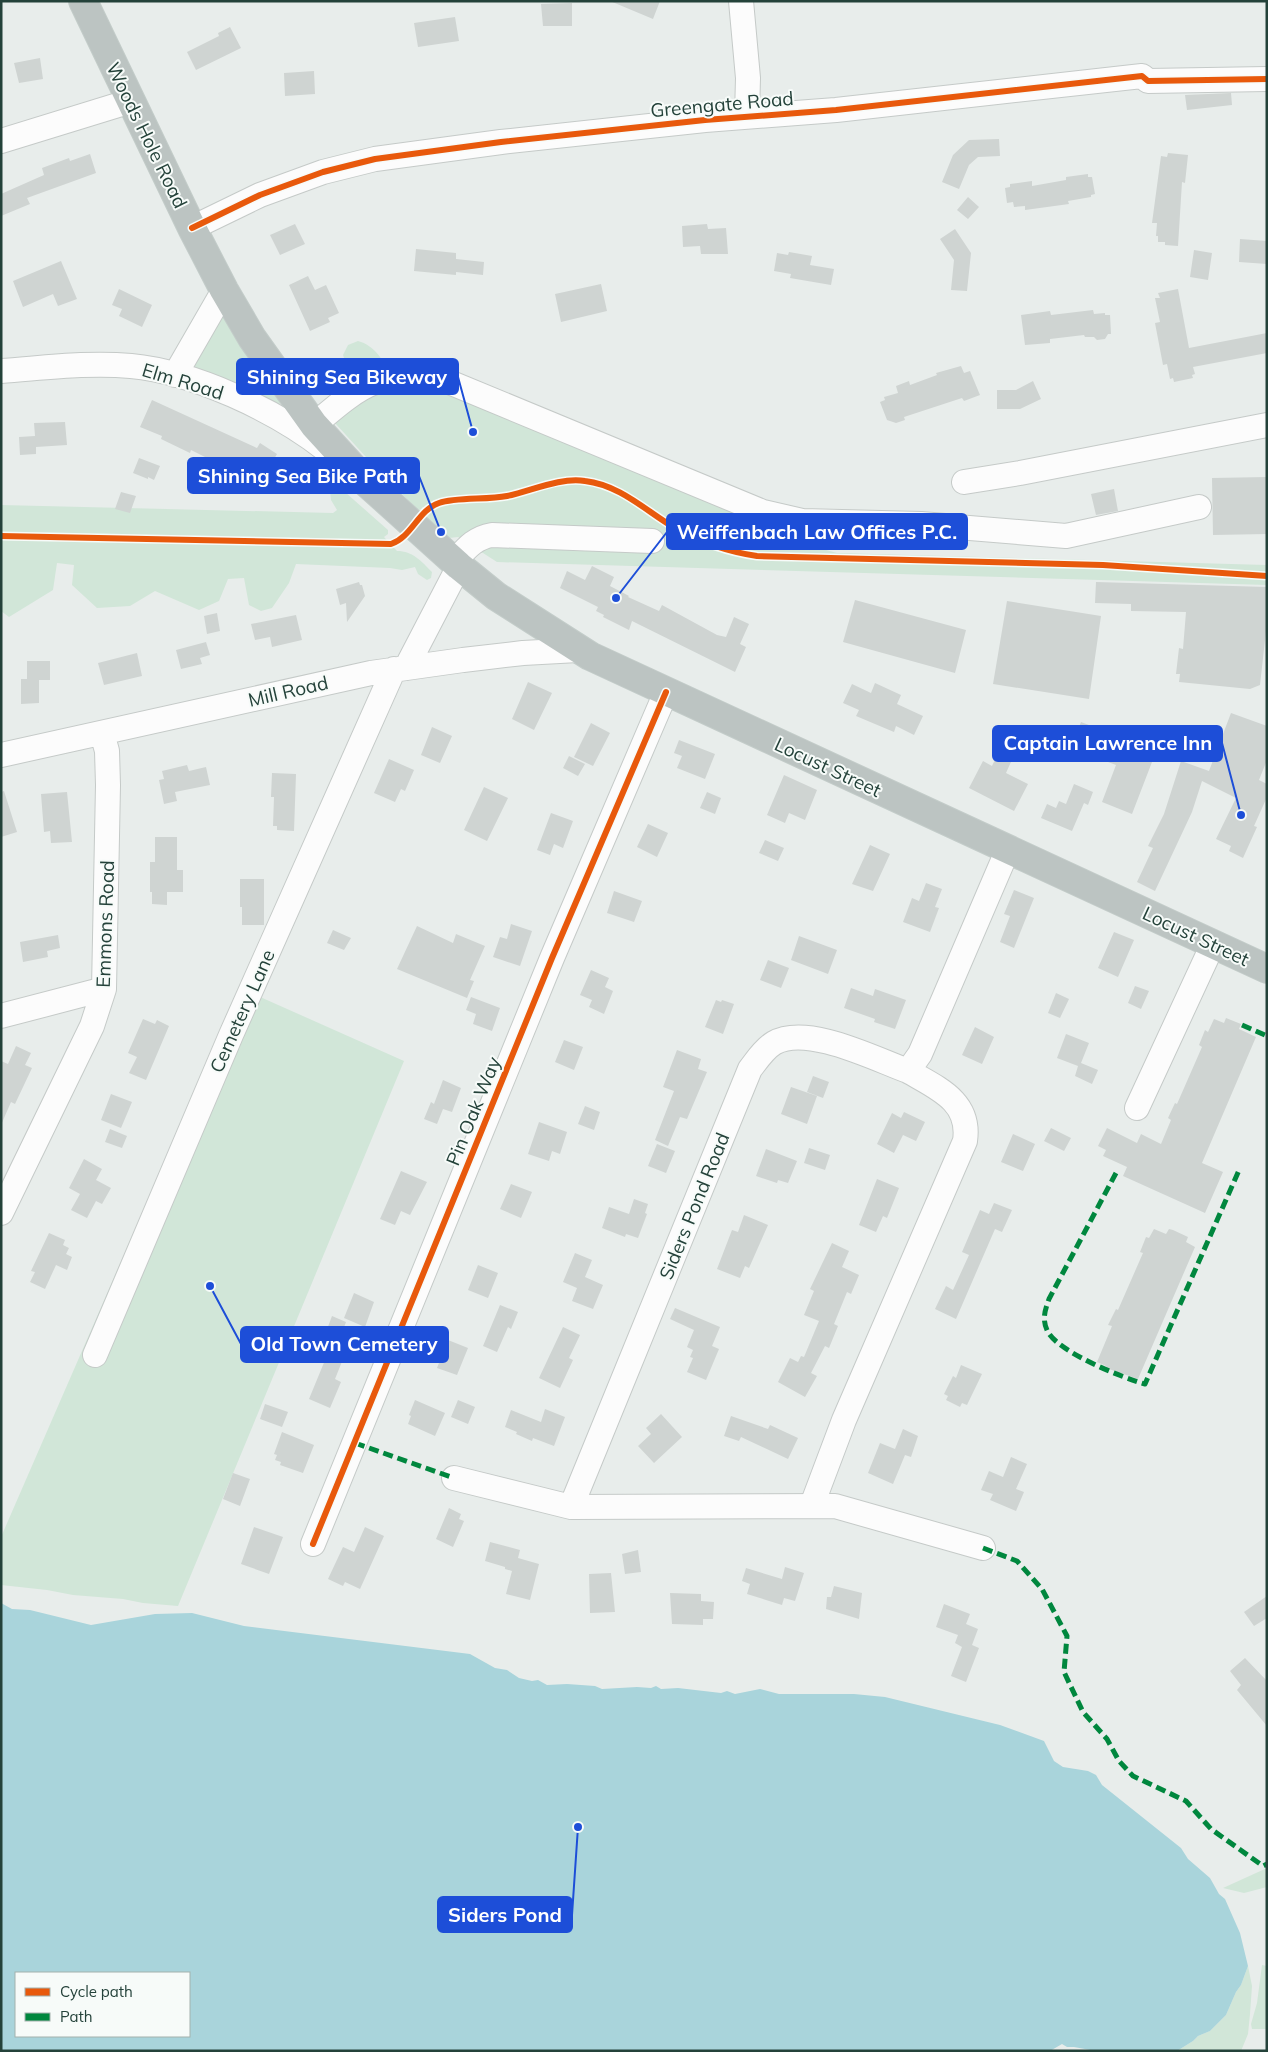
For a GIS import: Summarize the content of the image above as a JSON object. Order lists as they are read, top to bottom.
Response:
{
  "streets": {
    "highway": ["Woods Hole Road", "Locust Street"],
    "street": [
      "Greengate Road",
      "Elm Road",
      "Mill Road",
      "Emmons Road",
      "Cemetery Lane",
      "Pin Oak Way",
      "Siders Pond Road"
    ]
  },
  "crossings": [
    ["Greengate Road", "Woods Hole Road"],
    ["Woods Hole Road", "Elm Road"],
    ["Woods Hole Road", "Locust Street"],
    ["Mill Road", "Locust Street"],
    ["Mill Road", "Emmons Road"],
    ["Mill Road", "Cemetery Lane"],
    ["Locust Street", "Cemetery Lane"],
    ["Locust Street", "Pin Oak Way"]
  ],
  "places": [
    "Shining Sea Bikeway",
    "Shining Sea Bike Path",
    "Weiffenbach Law Offices P.C.",
    "Captain Lawrence Inn",
    "Old Town Cemetery",
    "Siders Pond"
  ],
  "legend": ["Cycle path", "Path"]
}
